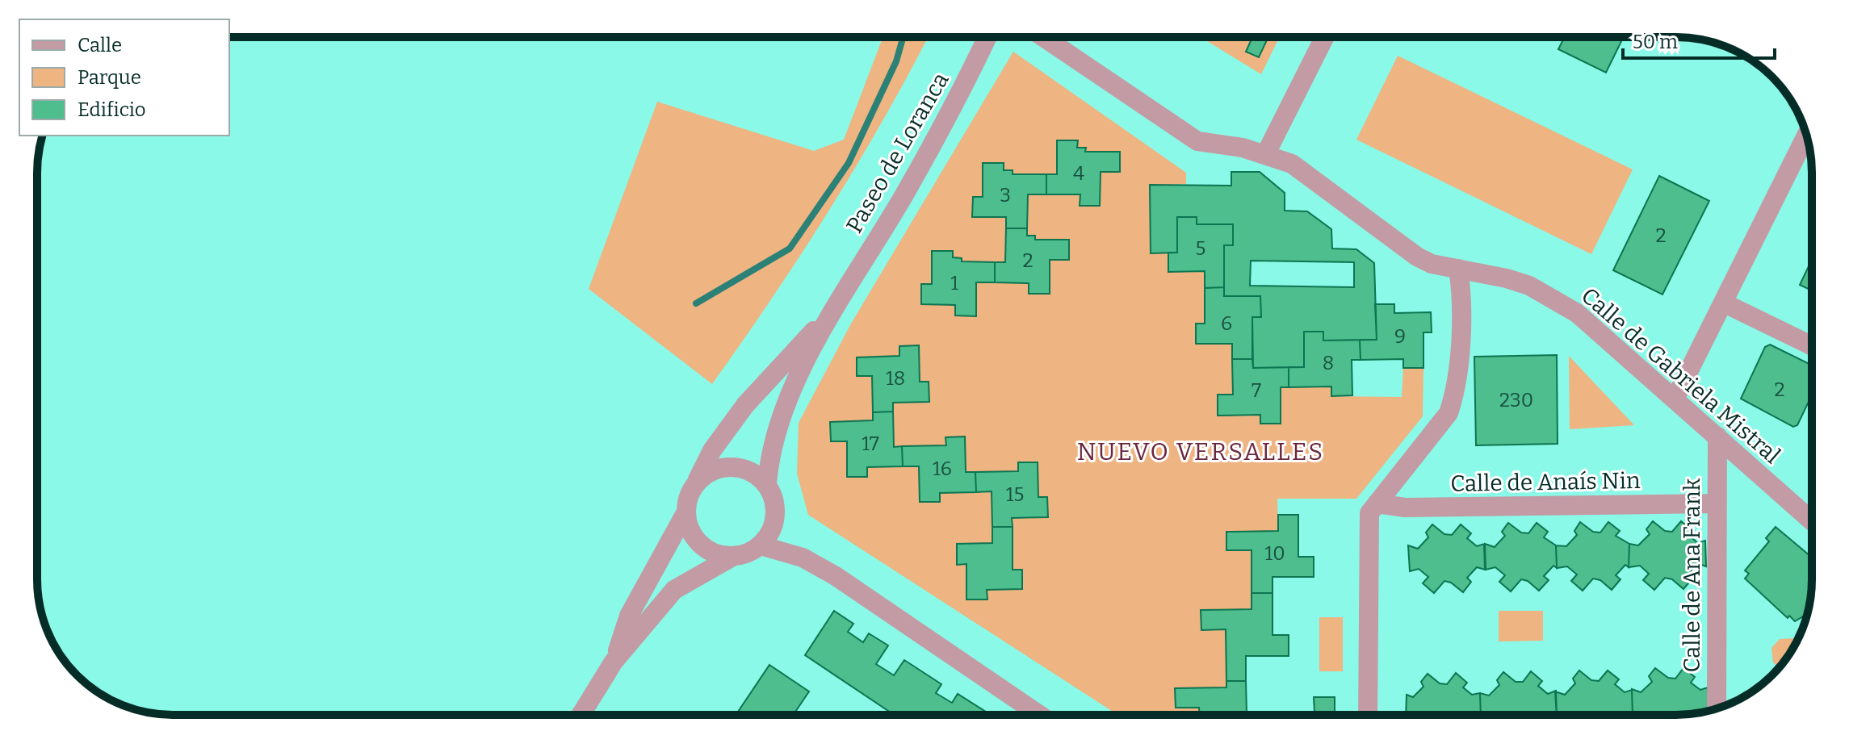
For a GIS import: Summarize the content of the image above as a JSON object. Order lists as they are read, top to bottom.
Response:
{
  "streets": {
    "street": [
      "Paseo de Loranca",
      "Calle de Gabriela Mistral",
      "Calle de Anaís Nin",
      "Calle de Ana Frank"
    ]
  },
  "crossings": [
    ["Calle de Gabriela Mistral", "Calle de Ana Frank"],
    ["Calle de Anaís Nin", "Calle de Ana Frank"]
  ],
  "districts": ["NUEVO VERSALLES"],
  "house_numbers": [
    "4",
    "3",
    "2",
    "5",
    "2",
    "1",
    "6",
    "9",
    "8",
    "18",
    "2",
    "7",
    "230",
    "17",
    "16",
    "15",
    "10"
  ],
  "legend": ["Calle", "Parque", "Edificio"],
  "scale_bar": "50 m"
}
